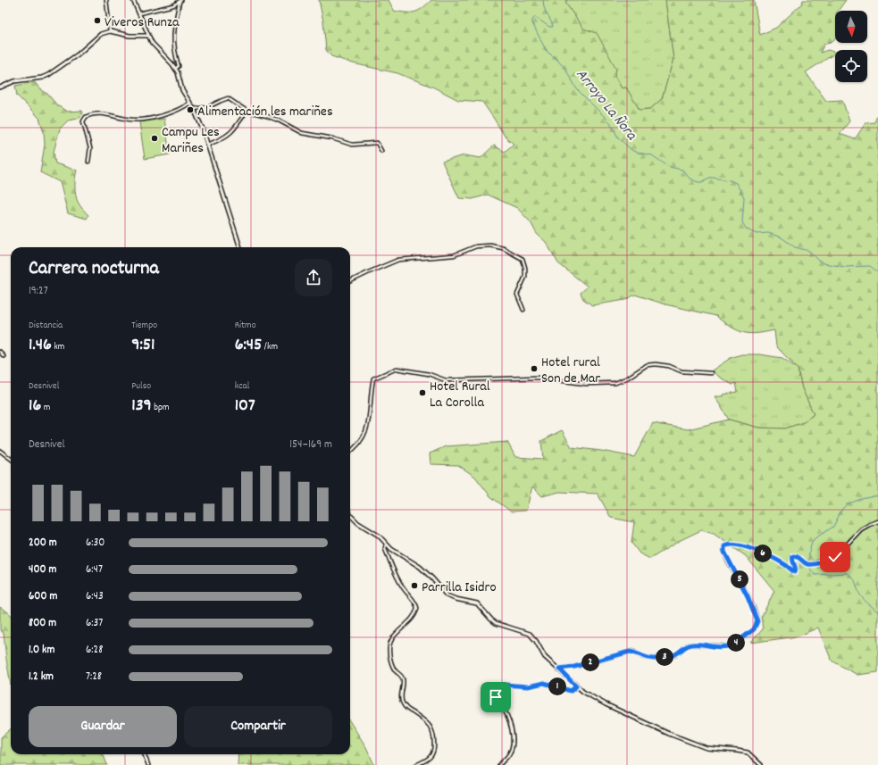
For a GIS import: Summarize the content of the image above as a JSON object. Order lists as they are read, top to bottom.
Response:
{
  "water": ["Arroyo La Ñora"],
  "places": [
    "Viveros Runza",
    "Alimentación les mariñes",
    "Campu Les Mariñes",
    "Hotel rural Son de Mar",
    "Hotel Rural La Corolla",
    "Parrilla Isidro"
  ],
  "north": "bottom",
  "page": {
    "heading": ["Carrera nocturna", "19:27"],
    "stats": [
      ["Distancia", "1.46 km"],
      ["Tiempo", "9:51"],
      ["Ritmo", "6:45 /km"],
      ["Desnivel", "16 m"],
      ["Pulso", "139 bpm"],
      ["kcal", "107"]
    ],
    "chart": ["Desnivel", "154–169 m"],
    "list": [
      {
        "name": "200 m",
        "note": "6:30"
      },
      {
        "name": "400 m",
        "note": "6:47"
      },
      {
        "name": "600 m",
        "note": "6:43"
      },
      {
        "name": "800 m",
        "note": "6:37"
      },
      {
        "name": "1.0 km",
        "note": "6:28"
      },
      {
        "name": "1.2 km",
        "note": "7:28"
      }
    ],
    "pins": [
      "6",
      "5",
      "4",
      "3",
      "2",
      "1"
    ],
    "buttons": ["Guardar", "Compartir"]
  }
}
